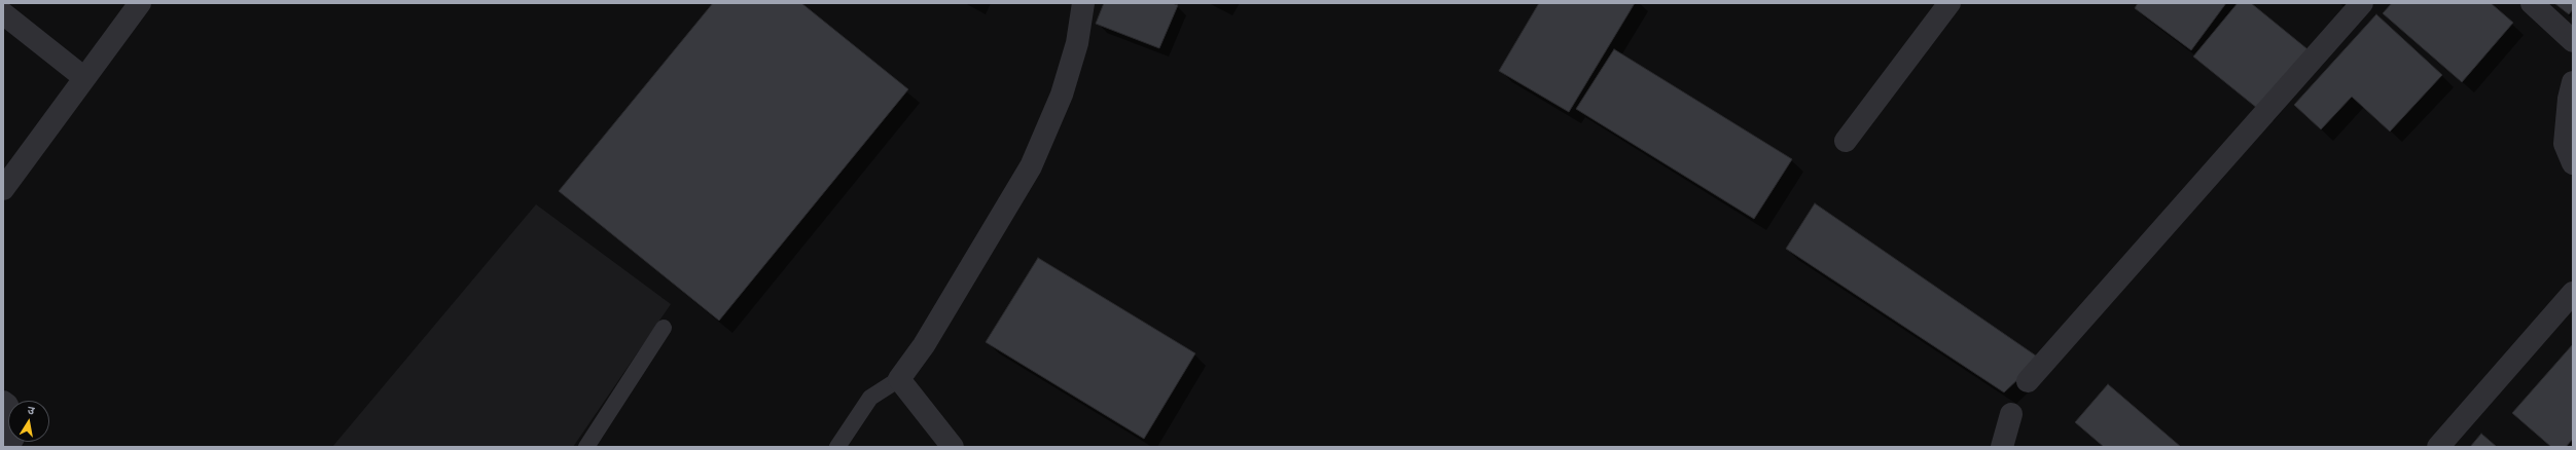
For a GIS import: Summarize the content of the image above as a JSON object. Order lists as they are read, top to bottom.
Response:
{
  "north": "top"
}
